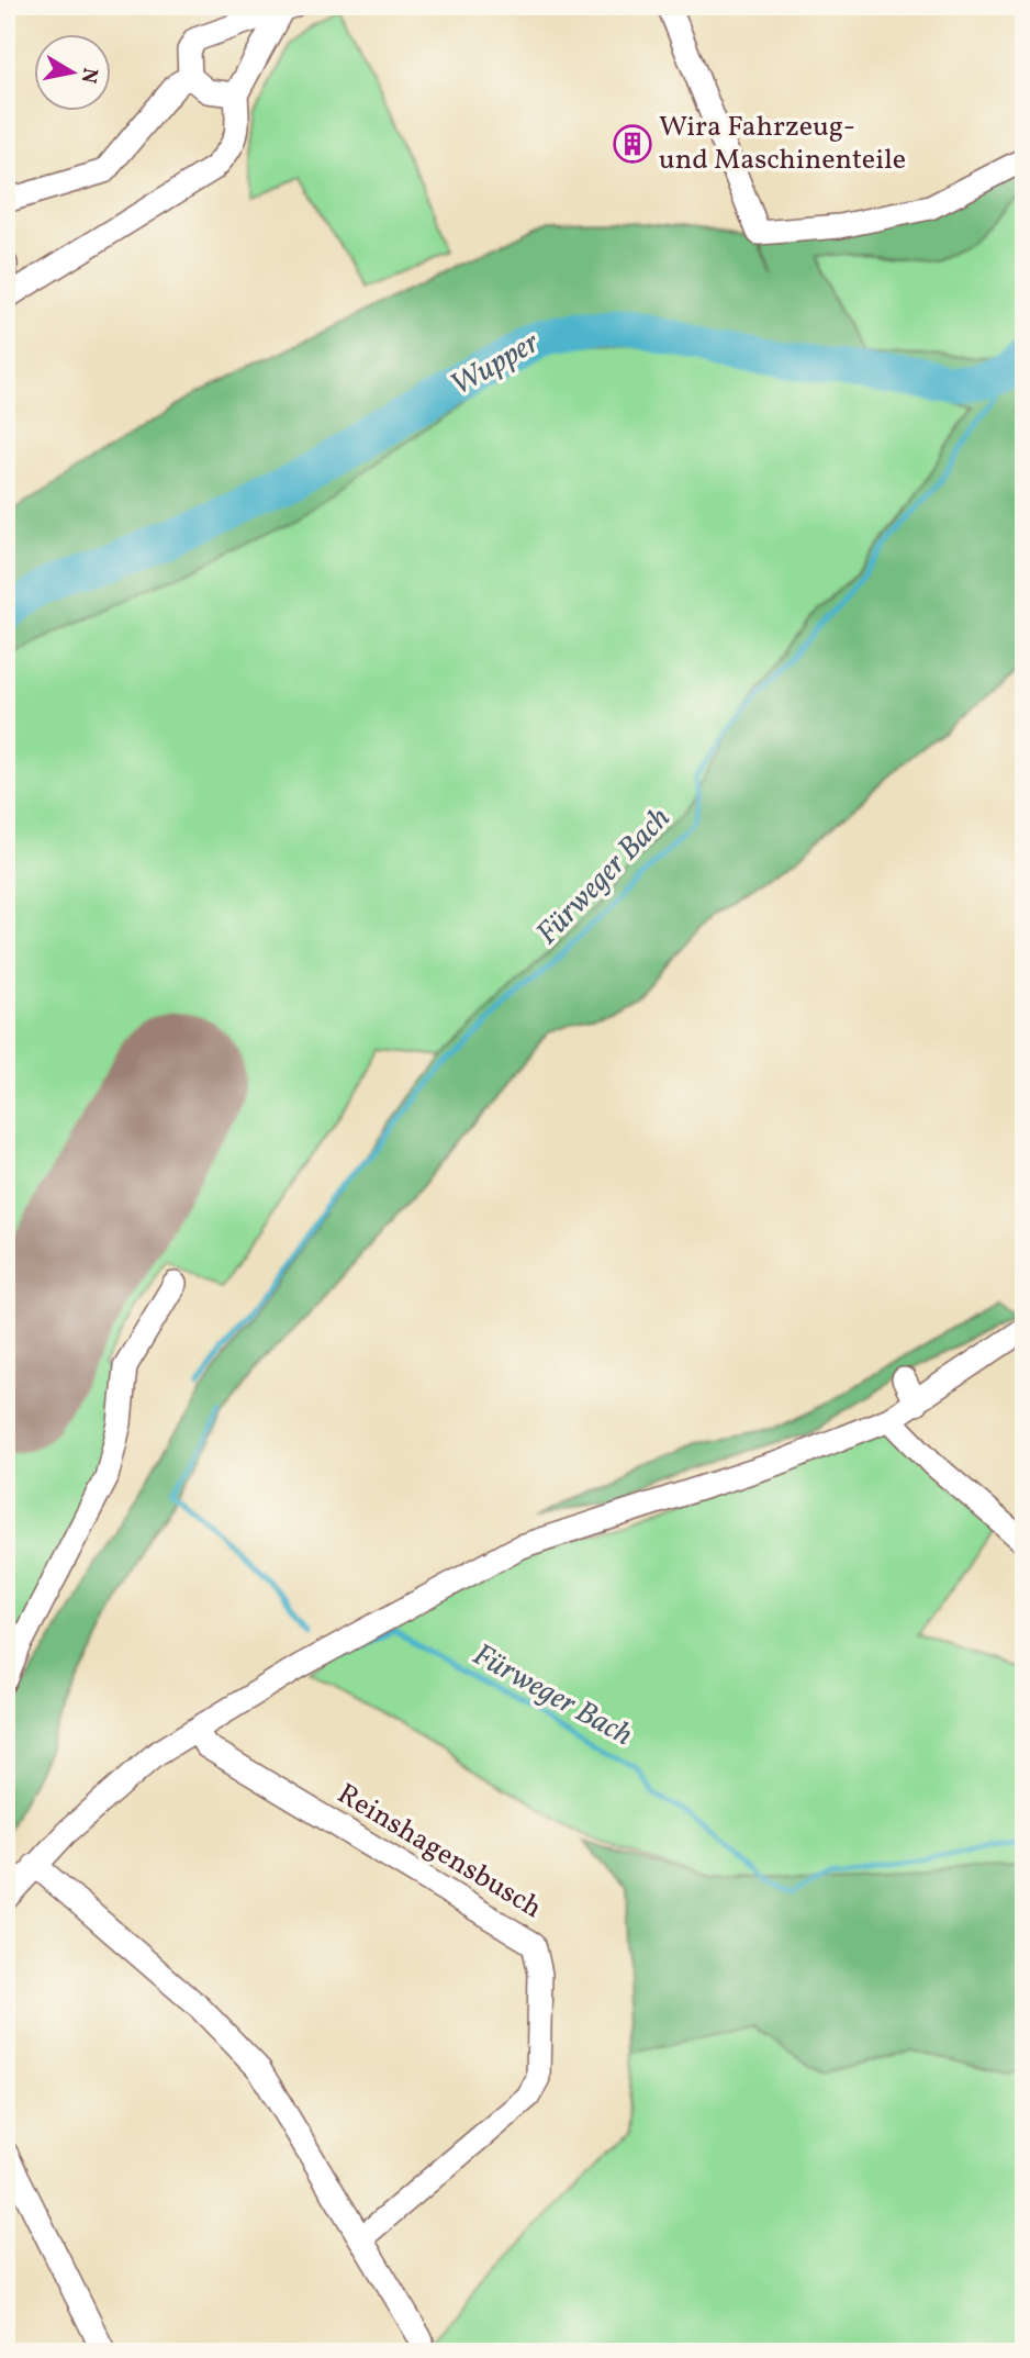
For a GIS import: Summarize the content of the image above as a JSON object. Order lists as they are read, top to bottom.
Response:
{
  "streets": {
    "street": ["Reinshagensbusch"]
  },
  "water": ["Wupper", "Fürweger Bach"],
  "places": {
    "building": ["Wira Fahrzeug- und Maschinenteile"]
  },
  "north": "right"
}
